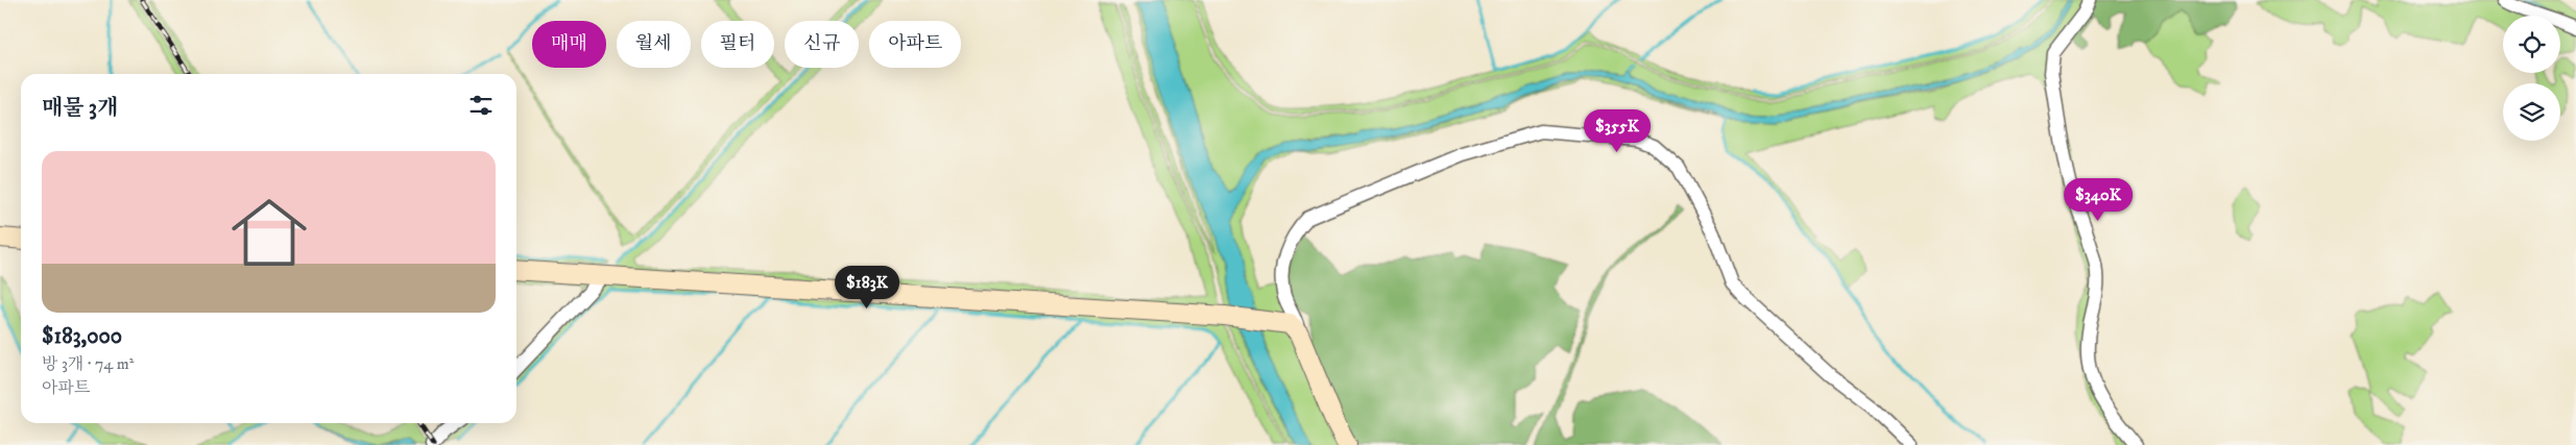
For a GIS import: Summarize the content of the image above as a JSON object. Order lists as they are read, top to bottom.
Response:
{
  "page": {
    "chip": [
      "매매",
      "월세",
      "필터",
      "신규",
      "아파트"
    ],
    "heading": "매물 3개",
    "price": ["$355K", "$340K", "$183K"],
    "list": [
      {
        "name": "$183,000",
        "note": "방 3개 · 74 m² · 아파트"
      }
    ]
  }
}
